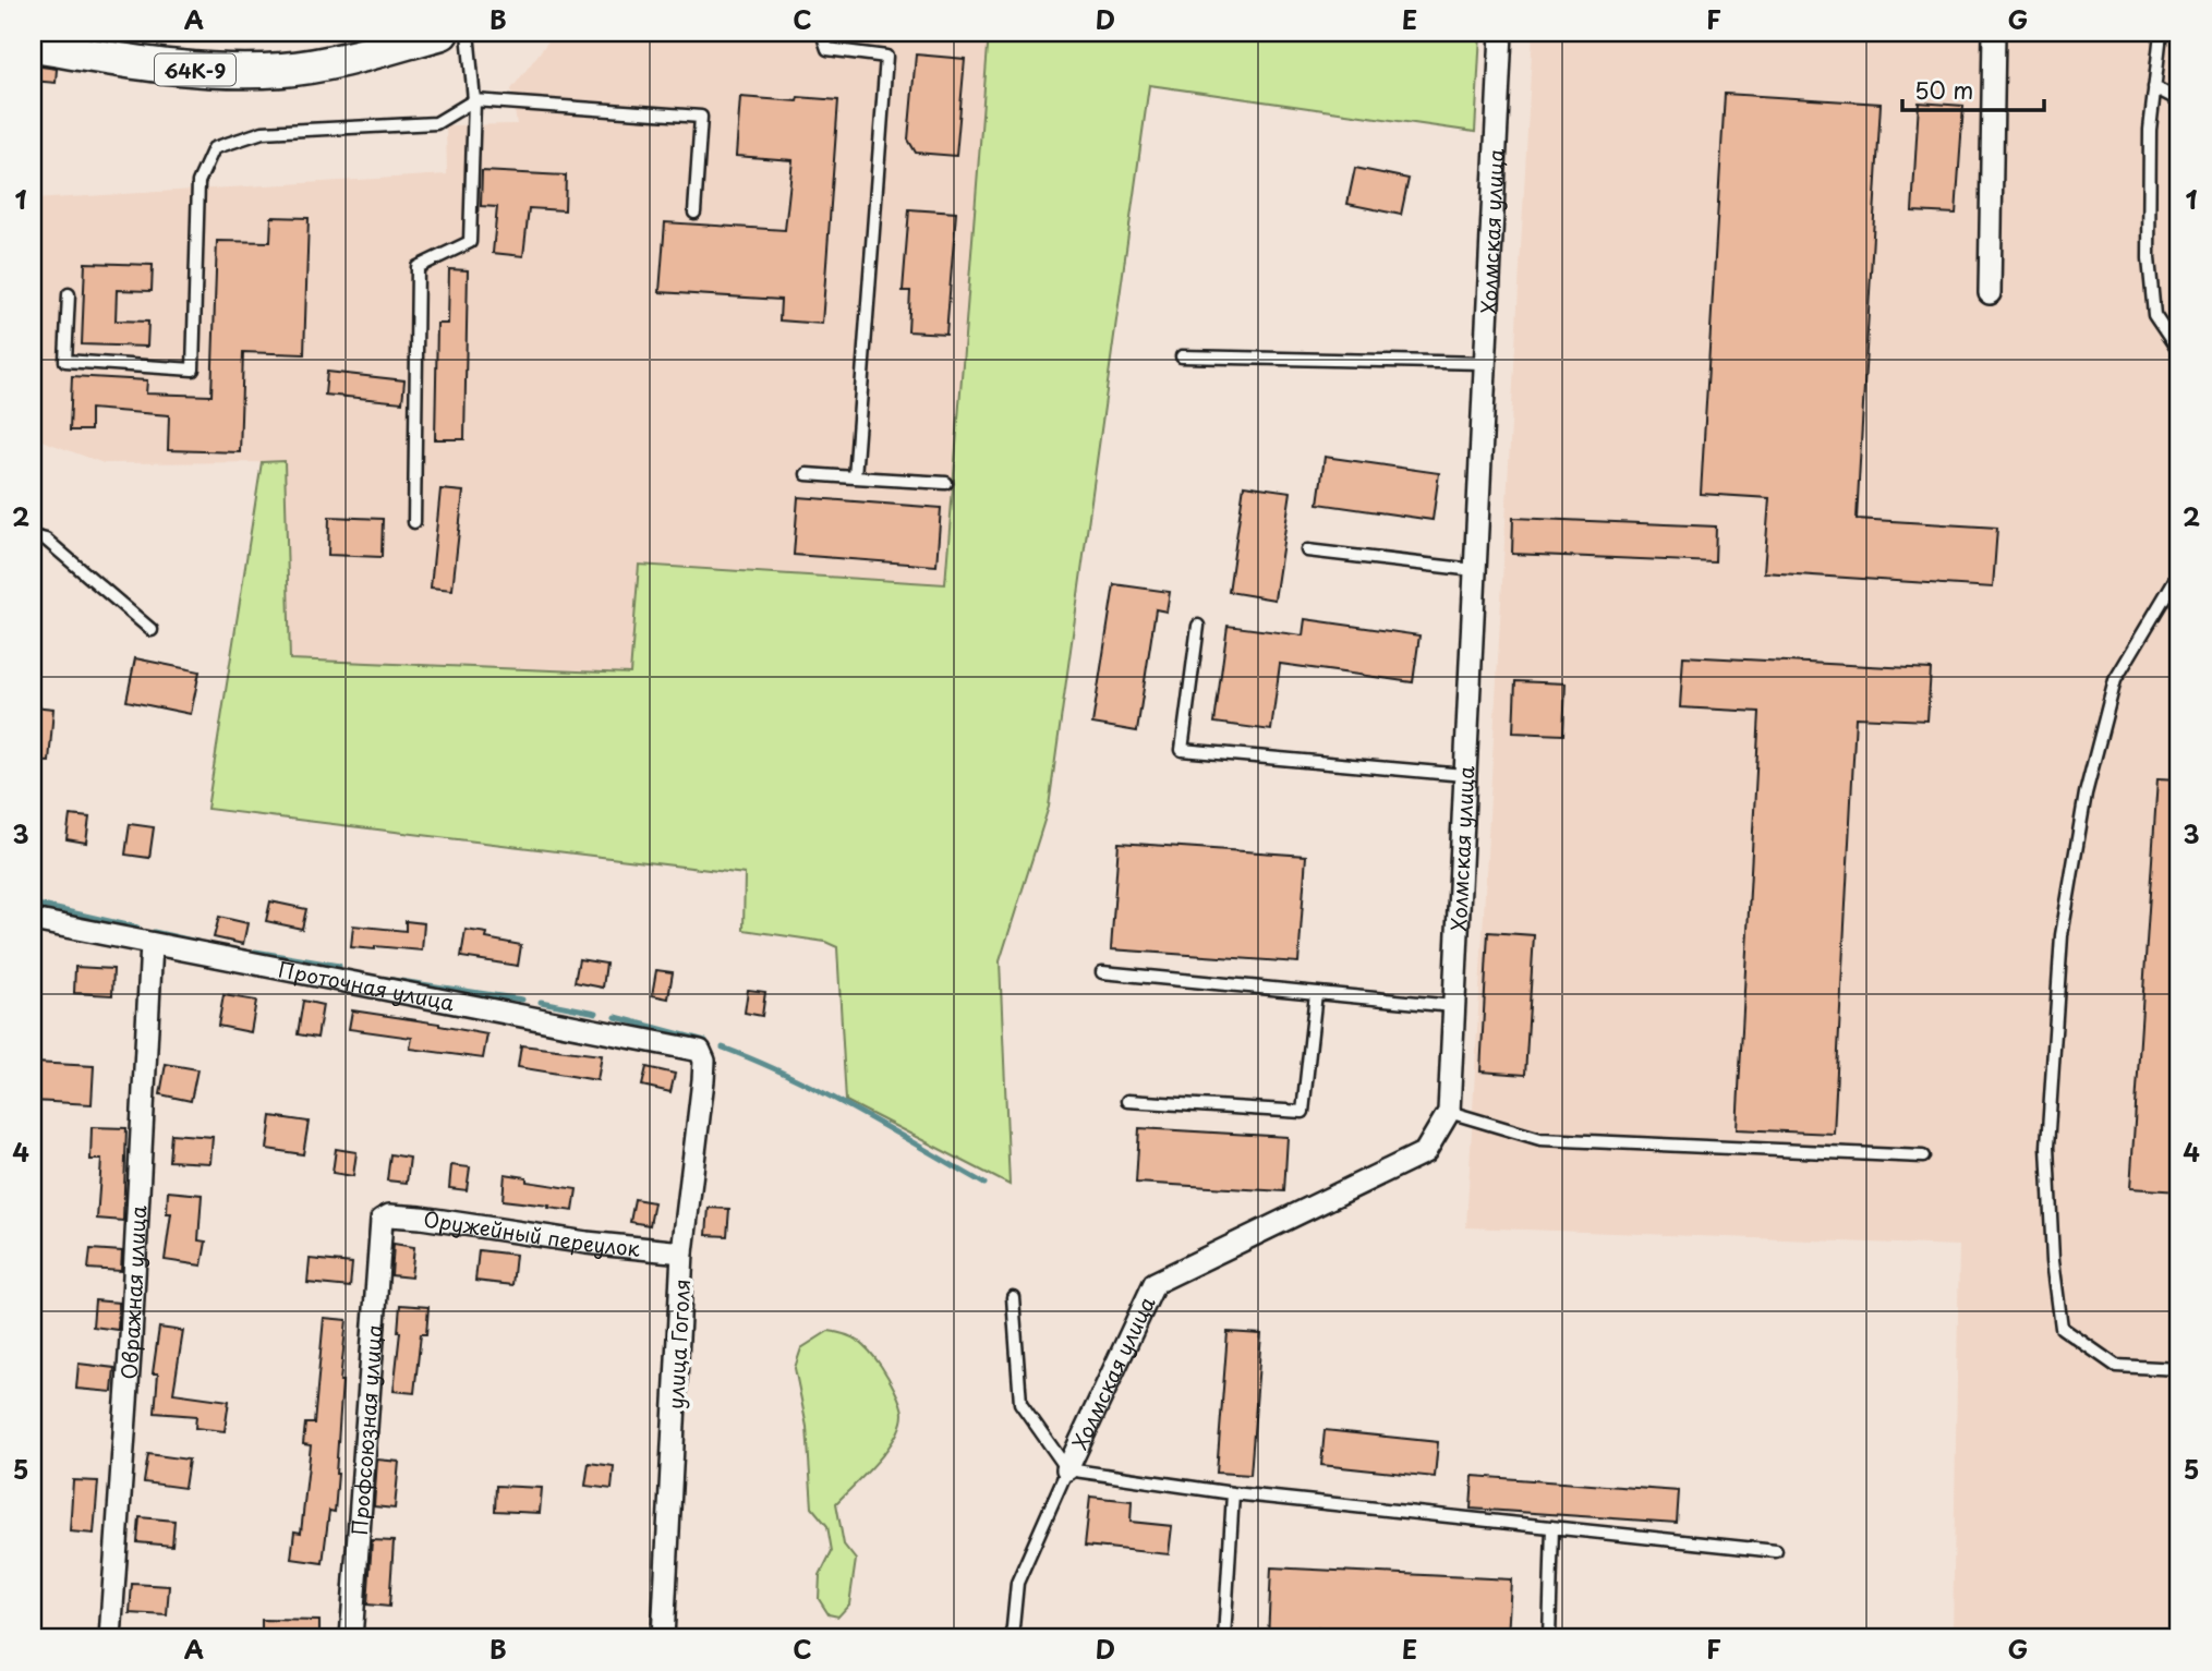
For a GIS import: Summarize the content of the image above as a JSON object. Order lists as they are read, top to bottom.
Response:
{
  "streets": {
    "main road": ["64К-9"],
    "street": [
      "Холмская улица",
      "Проточная улица",
      "Оружейный переулок",
      "Овражная улица",
      "улица Гоголя",
      "Профсоюзная улица"
    ]
  },
  "crossings": [
    ["Проточная улица", "Овражная улица"],
    ["Проточная улица", "улица Гоголя"],
    ["Оружейный переулок", "улица Гоголя"],
    ["Оружейный переулок", "Профсоюзная улица"]
  ],
  "scale_bar": "50 m",
  "grid": {
    "columns": [
      "A",
      "B",
      "C",
      "D",
      "E",
      "F",
      "G"
    ],
    "rows": [
      "1",
      "2",
      "3",
      "4",
      "5"
    ]
  }
}
